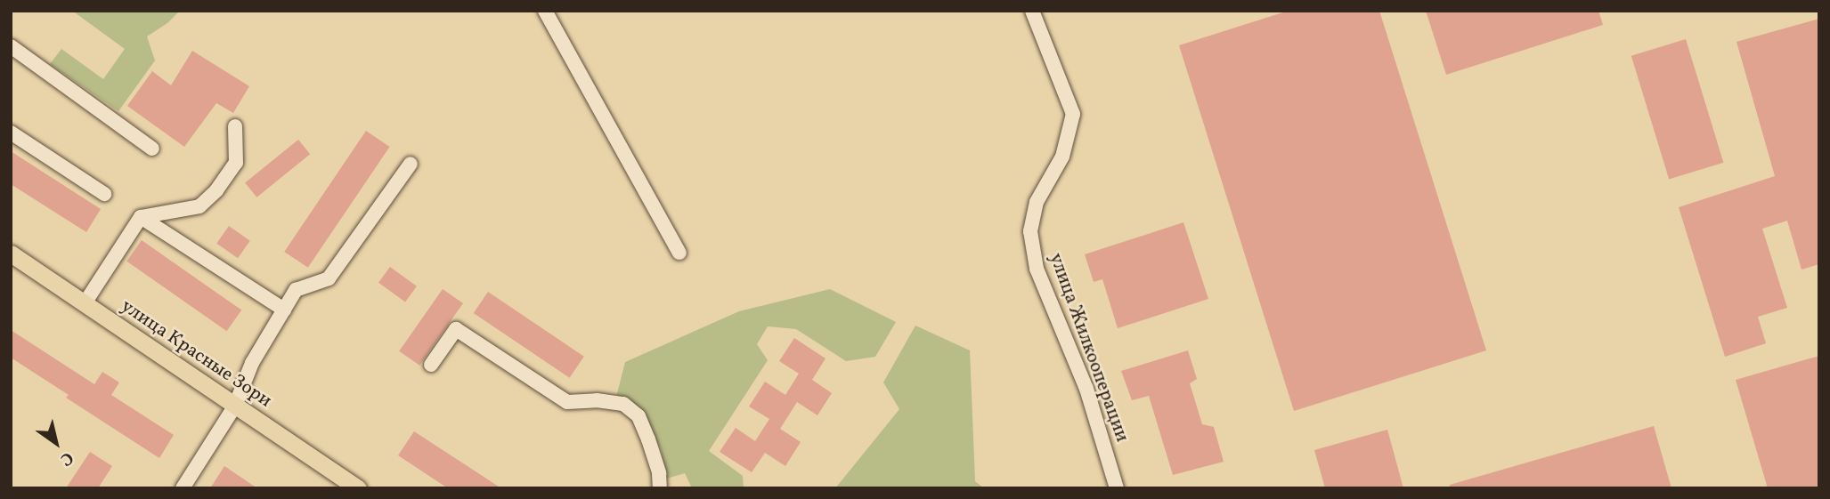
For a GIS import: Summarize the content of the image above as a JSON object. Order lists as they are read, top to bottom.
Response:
{
  "streets": {
    "main road": ["улица Красные Зори"],
    "street": ["улица Жилкооперации"]
  },
  "north": "bottom right"
}
